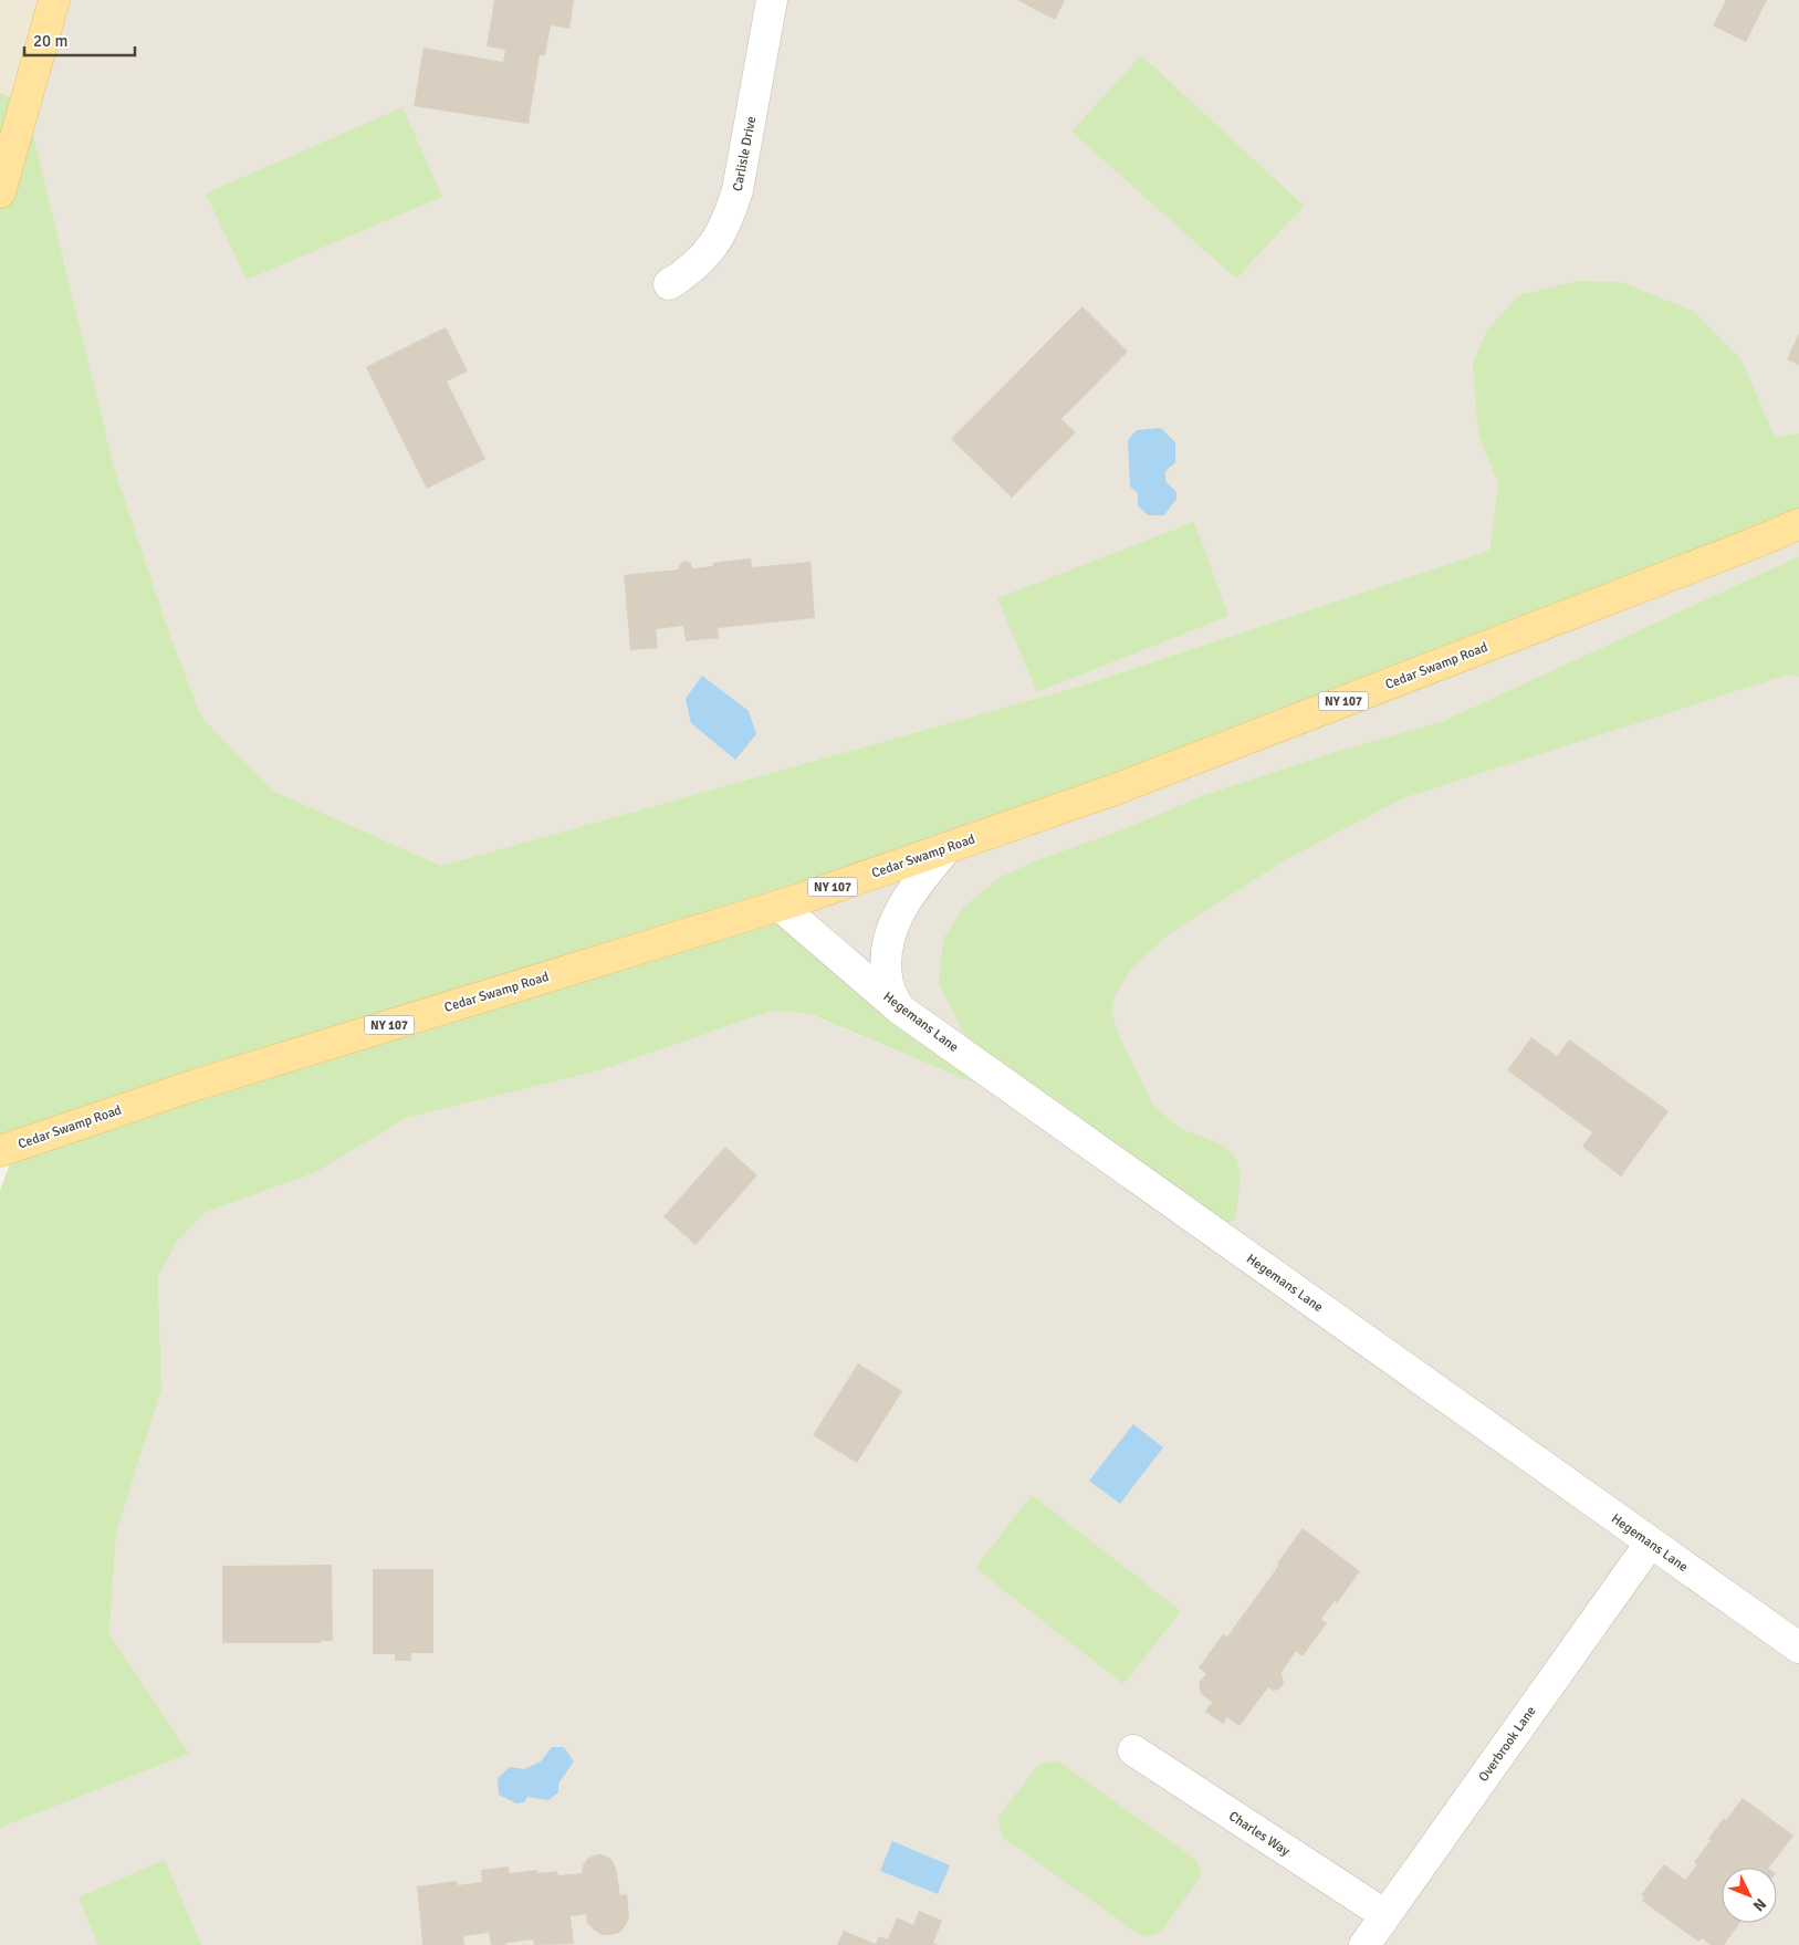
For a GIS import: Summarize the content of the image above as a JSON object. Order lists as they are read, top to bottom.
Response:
{
  "streets": {
    "main road": ["Cedar Swamp Road", "NY 107"],
    "street": [
      "Carlisle Drive",
      "Hegemans Lane",
      "Overbrook Lane",
      "Charles Way"
    ]
  },
  "crossings": [
    ["Cedar Swamp Road", "Hegemans Lane"],
    ["Hegemans Lane", "Overbrook Lane"],
    ["Overbrook Lane", "Charles Way"]
  ],
  "scale_bar": "20 m",
  "north": "bottom right"
}
